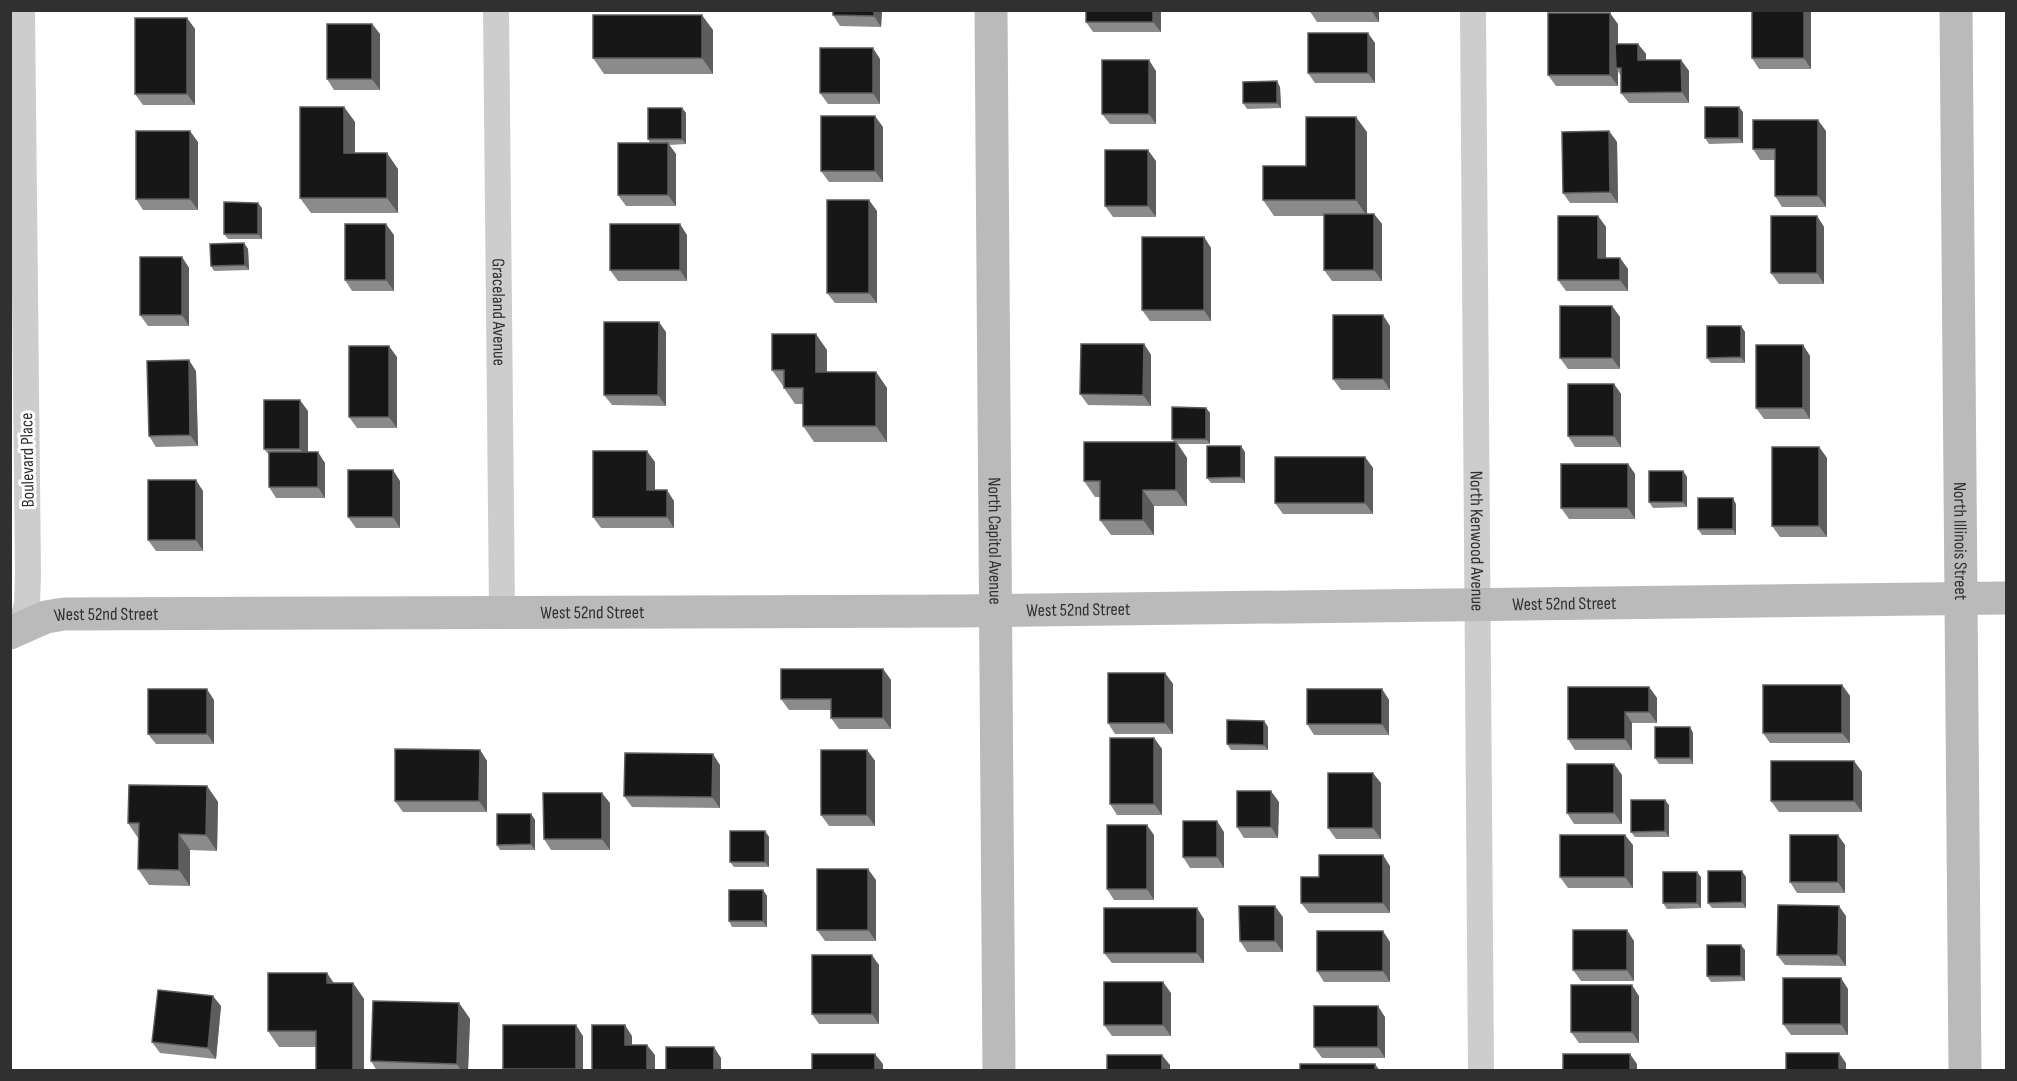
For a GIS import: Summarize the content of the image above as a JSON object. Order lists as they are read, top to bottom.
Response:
{
  "streets": {
    "street": [
      "Graceland Avenue",
      "Boulevard Place",
      "North Capitol Avenue",
      "North Kenwood Avenue",
      "North Illinois Street",
      "West 52nd Street"
    ]
  },
  "crossings": [
    ["Graceland Avenue", "West 52nd Street"],
    ["Boulevard Place", "West 52nd Street"],
    ["North Capitol Avenue", "West 52nd Street"],
    ["North Kenwood Avenue", "West 52nd Street"],
    ["North Illinois Street", "West 52nd Street"]
  ]
}
